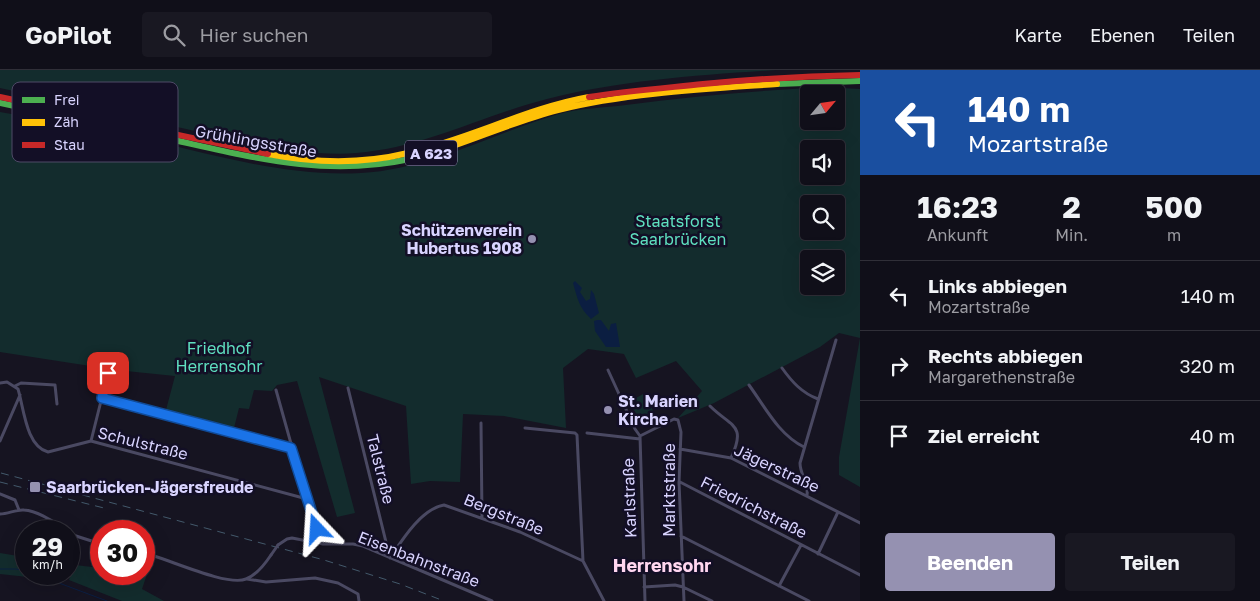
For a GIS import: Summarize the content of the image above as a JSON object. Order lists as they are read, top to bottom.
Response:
{
  "streets": {
    "highway": ["Grühlingsstraße", "A 623"],
    "street": [
      "Schulstraße",
      "Jägerstraße",
      "Talstraße",
      "Marktstraße",
      "Karlstraße",
      "Friedrichstraße",
      "Bergstraße",
      "Eisenbahnstraße"
    ]
  },
  "crossings": [
    ["Jägerstraße", "Marktstraße"],
    ["Jägerstraße", "Friedrichstraße"],
    ["Talstraße", "Eisenbahnstraße"],
    ["Marktstraße", "Karlstraße"],
    ["Marktstraße", "Friedrichstraße"],
    ["Bergstraße", "Eisenbahnstraße"]
  ],
  "districts": ["Herrensohr"],
  "parks": ["Staatsforst Saarbrücken", "Friedhof Herrensohr"],
  "places": {
    "other": ["Schützenverein Hubertus 1908", "St. Marien Kirche"],
    "transit": ["Saarbrücken-Jägersfreude"]
  },
  "legend": ["Frei", "Zäh", "Stau"],
  "north": "top right",
  "page": {
    "header": "GoPilot",
    "search": "Hier suchen",
    "nav": ["Karte", "Ebenen", "Teilen"],
    "turn": ["140 m", "Mozartstraße"],
    "eta": [
      "16:23",
      "Ankunft",
      "2",
      "Min.",
      "500",
      "m"
    ],
    "list": [
      {
        "name": "Links abbiegen",
        "note": "Mozartstraße",
        "value": "140 m"
      },
      {
        "name": "Rechts abbiegen",
        "note": "Margarethenstraße",
        "value": "320 m"
      },
      {
        "name": "Ziel erreicht",
        "value": "40 m"
      }
    ],
    "speed": "29 km/h",
    "limit": "30",
    "buttons": ["Beenden", "Teilen"]
  }
}
